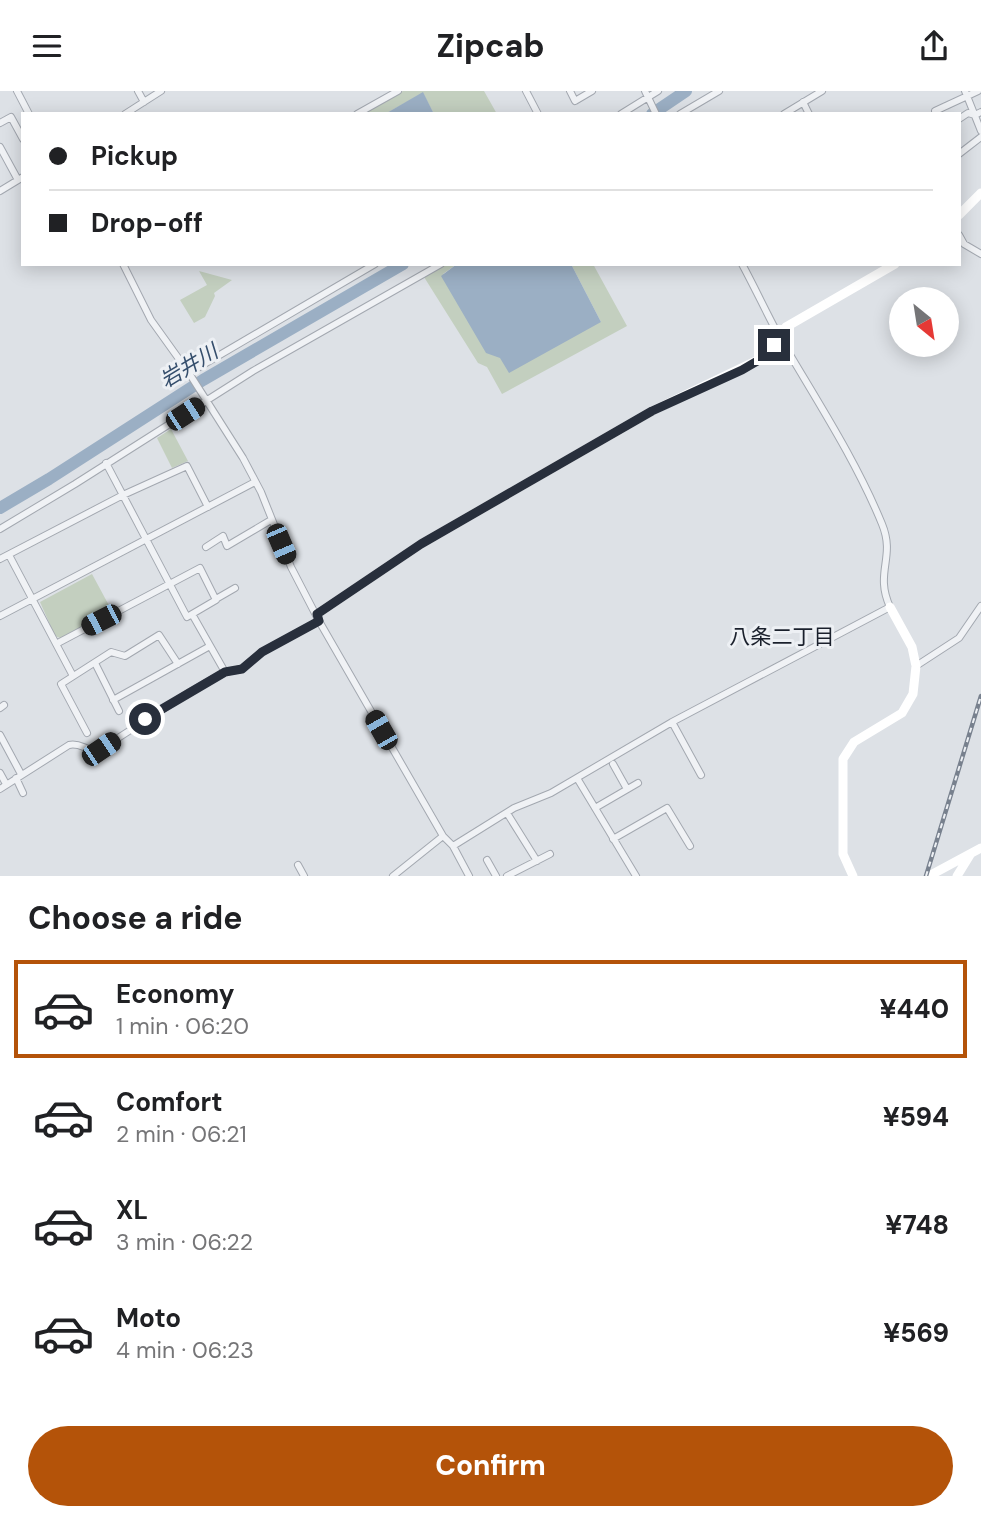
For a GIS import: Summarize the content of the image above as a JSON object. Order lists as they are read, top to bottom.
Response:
{
  "districts": ["八条二丁目"],
  "water": ["岩井川"],
  "north": "bottom right",
  "page": {
    "header": "Zipcab",
    "banner": ["Pickup", "Drop-off"],
    "heading": "Choose a ride",
    "list": [
      {
        "name": "Economy",
        "note": "1 min · 06:20",
        "value": "¥440"
      },
      {
        "name": "Comfort",
        "note": "2 min · 06:21",
        "value": "¥594"
      },
      {
        "name": "XL",
        "note": "3 min · 06:22",
        "value": "¥748"
      },
      {
        "name": "Moto",
        "note": "4 min · 06:23",
        "value": "¥569"
      }
    ],
    "buttons": "Confirm"
  }
}
